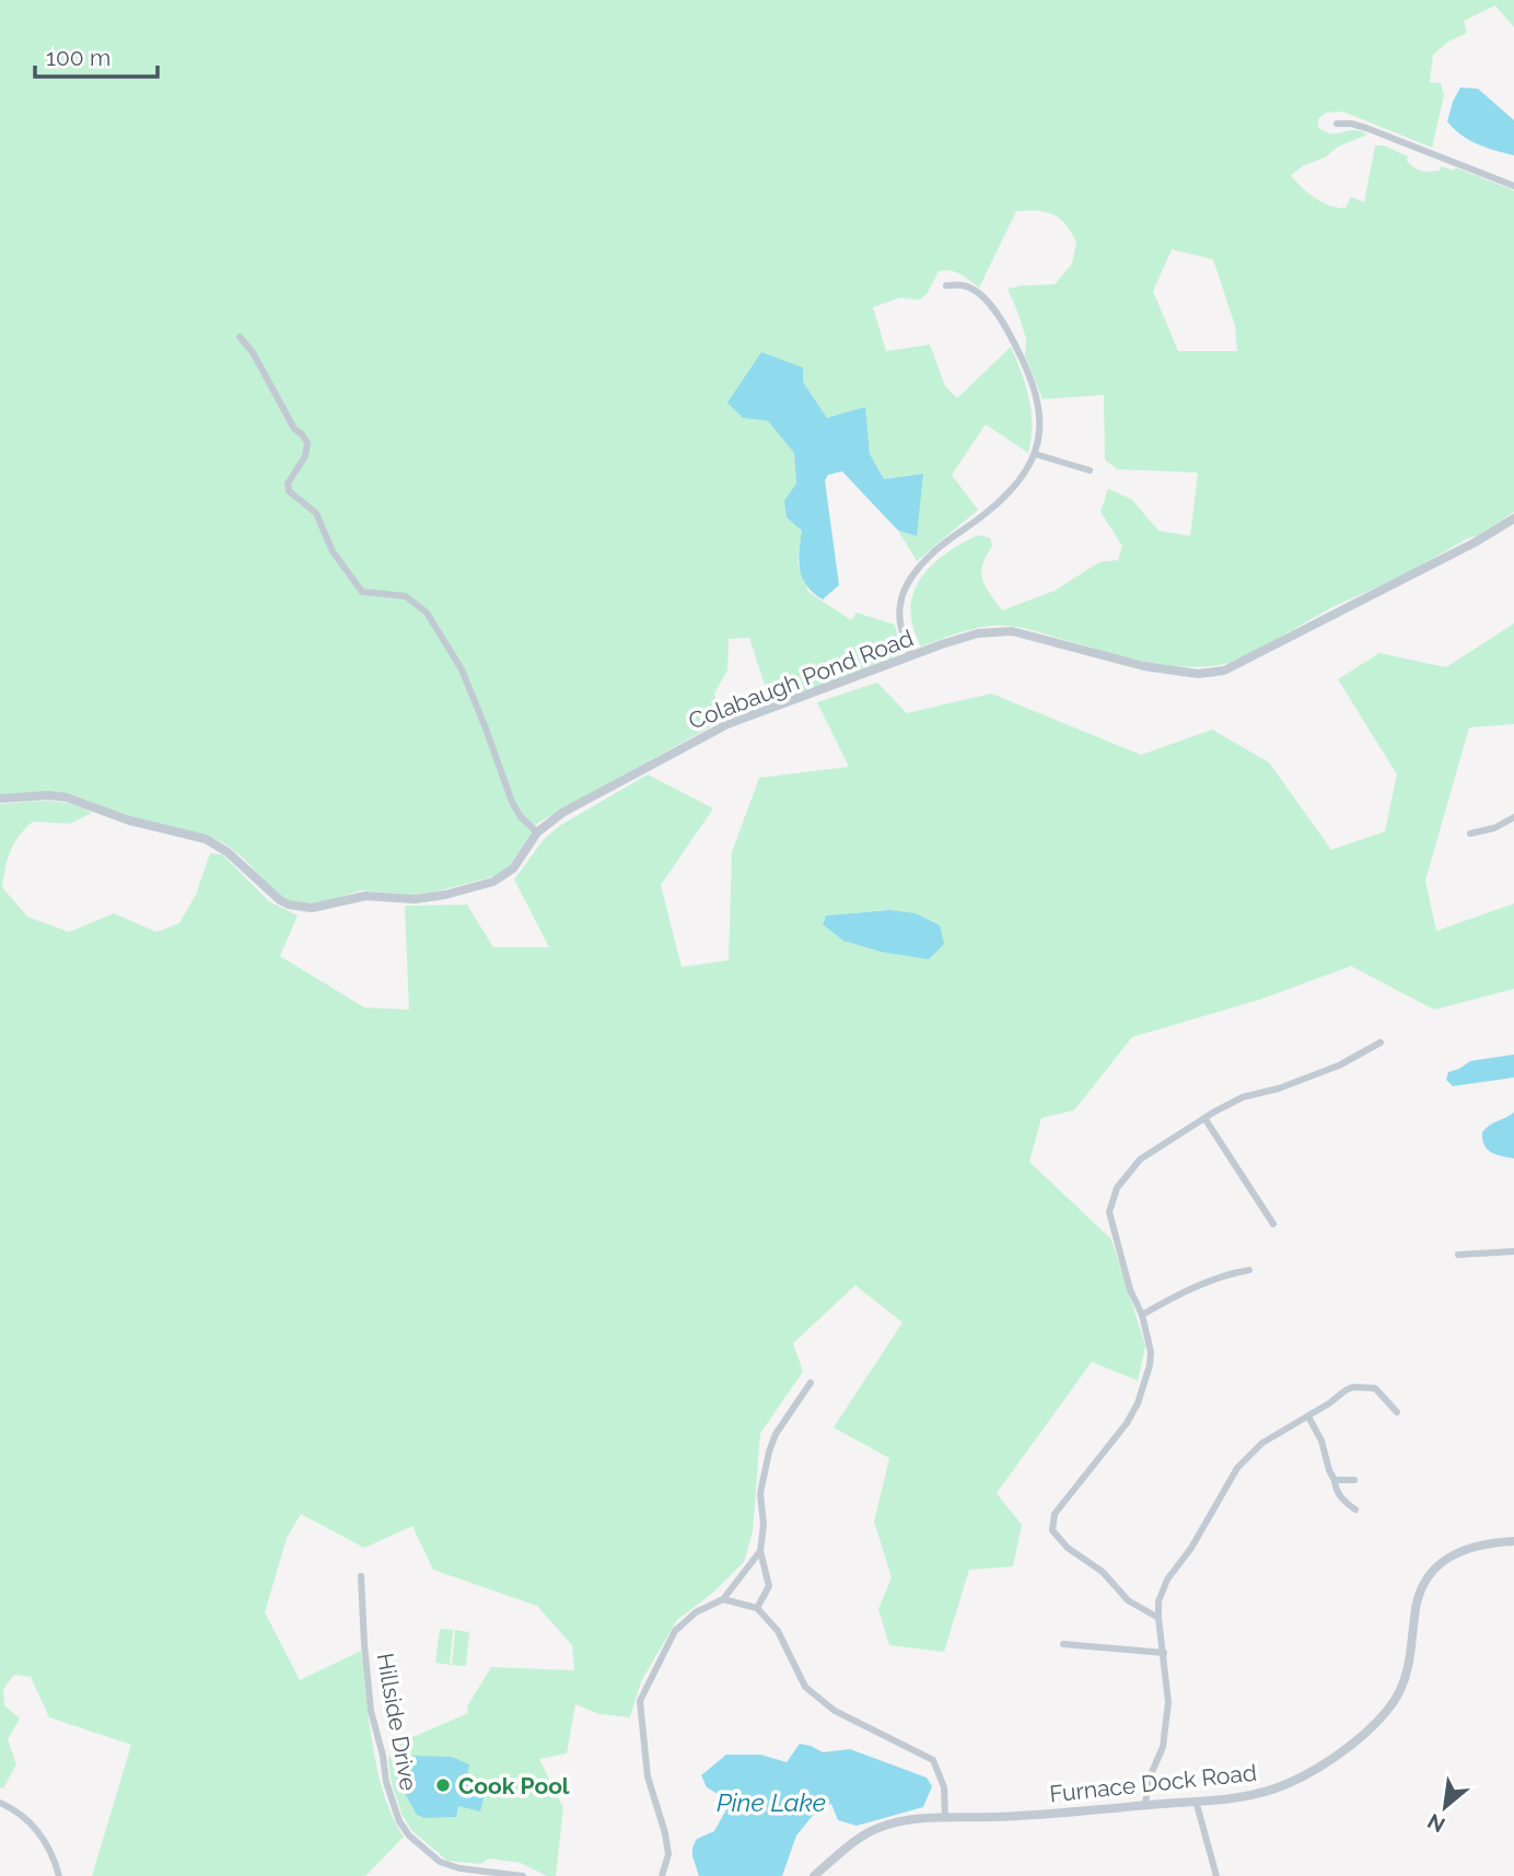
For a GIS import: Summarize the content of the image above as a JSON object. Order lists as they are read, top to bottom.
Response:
{
  "streets": {
    "street": ["Colabaugh Pond Road", "Hillside Drive", "Furnace Dock Road"]
  },
  "water": ["Pine Lake"],
  "places": ["Cook Pool"],
  "scale_bar": "100 m",
  "north": "bottom left"
}
